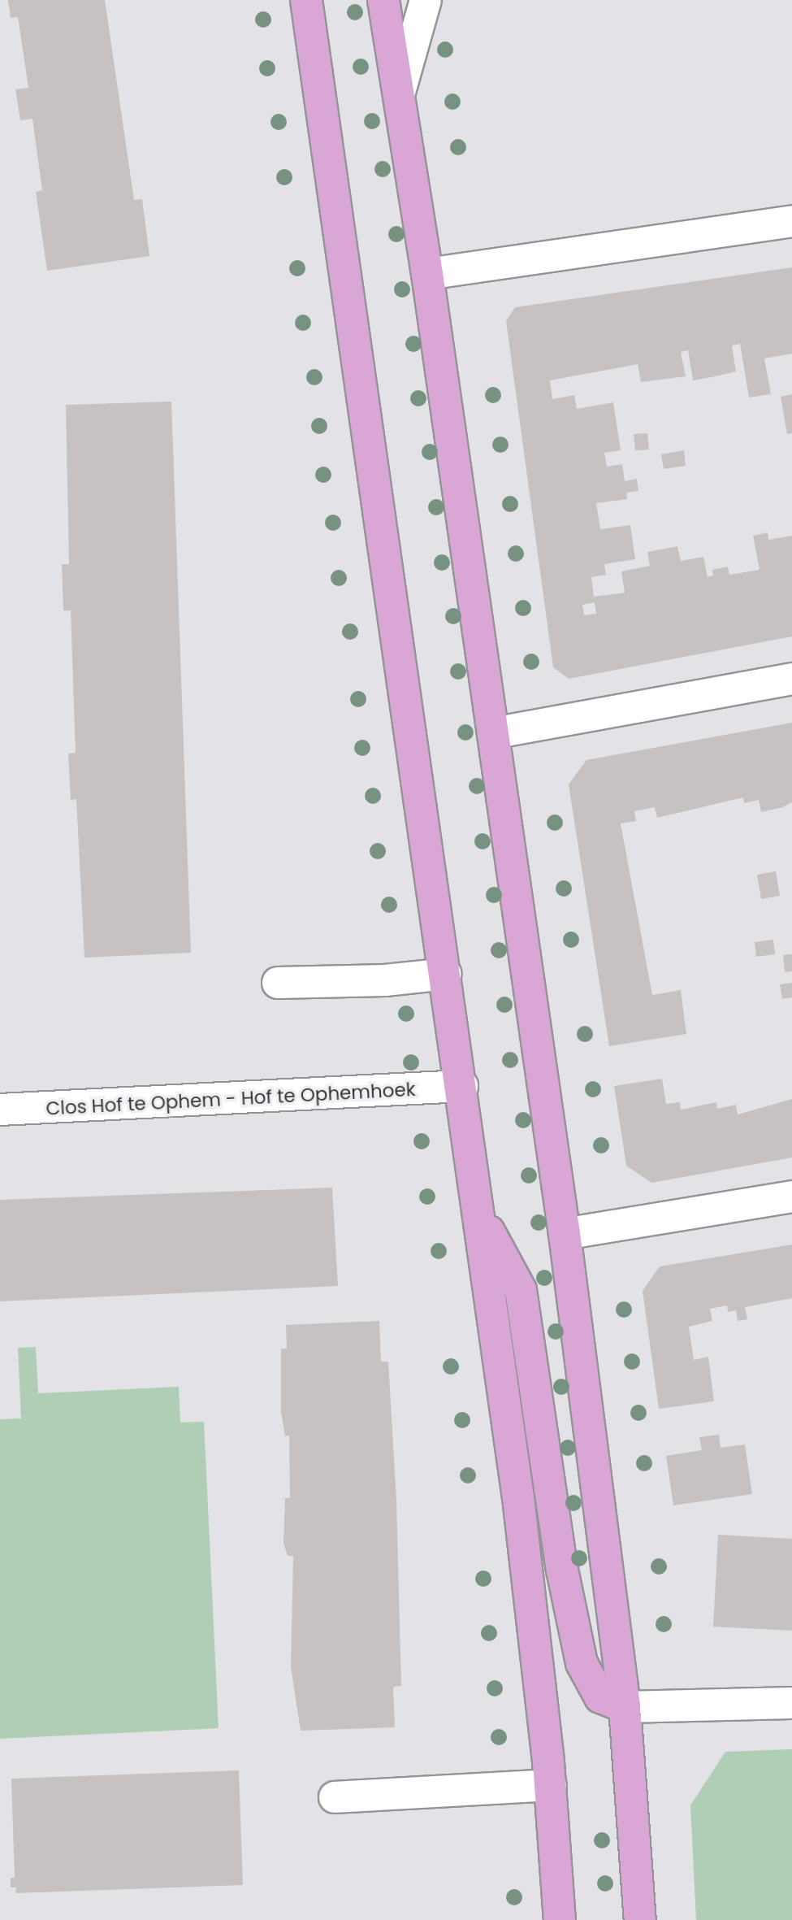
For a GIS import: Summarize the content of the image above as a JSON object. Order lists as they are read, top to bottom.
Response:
{
  "streets": {
    "street": ["Clos Hof te Ophem - Hof te Ophemhoek"]
  }
}
